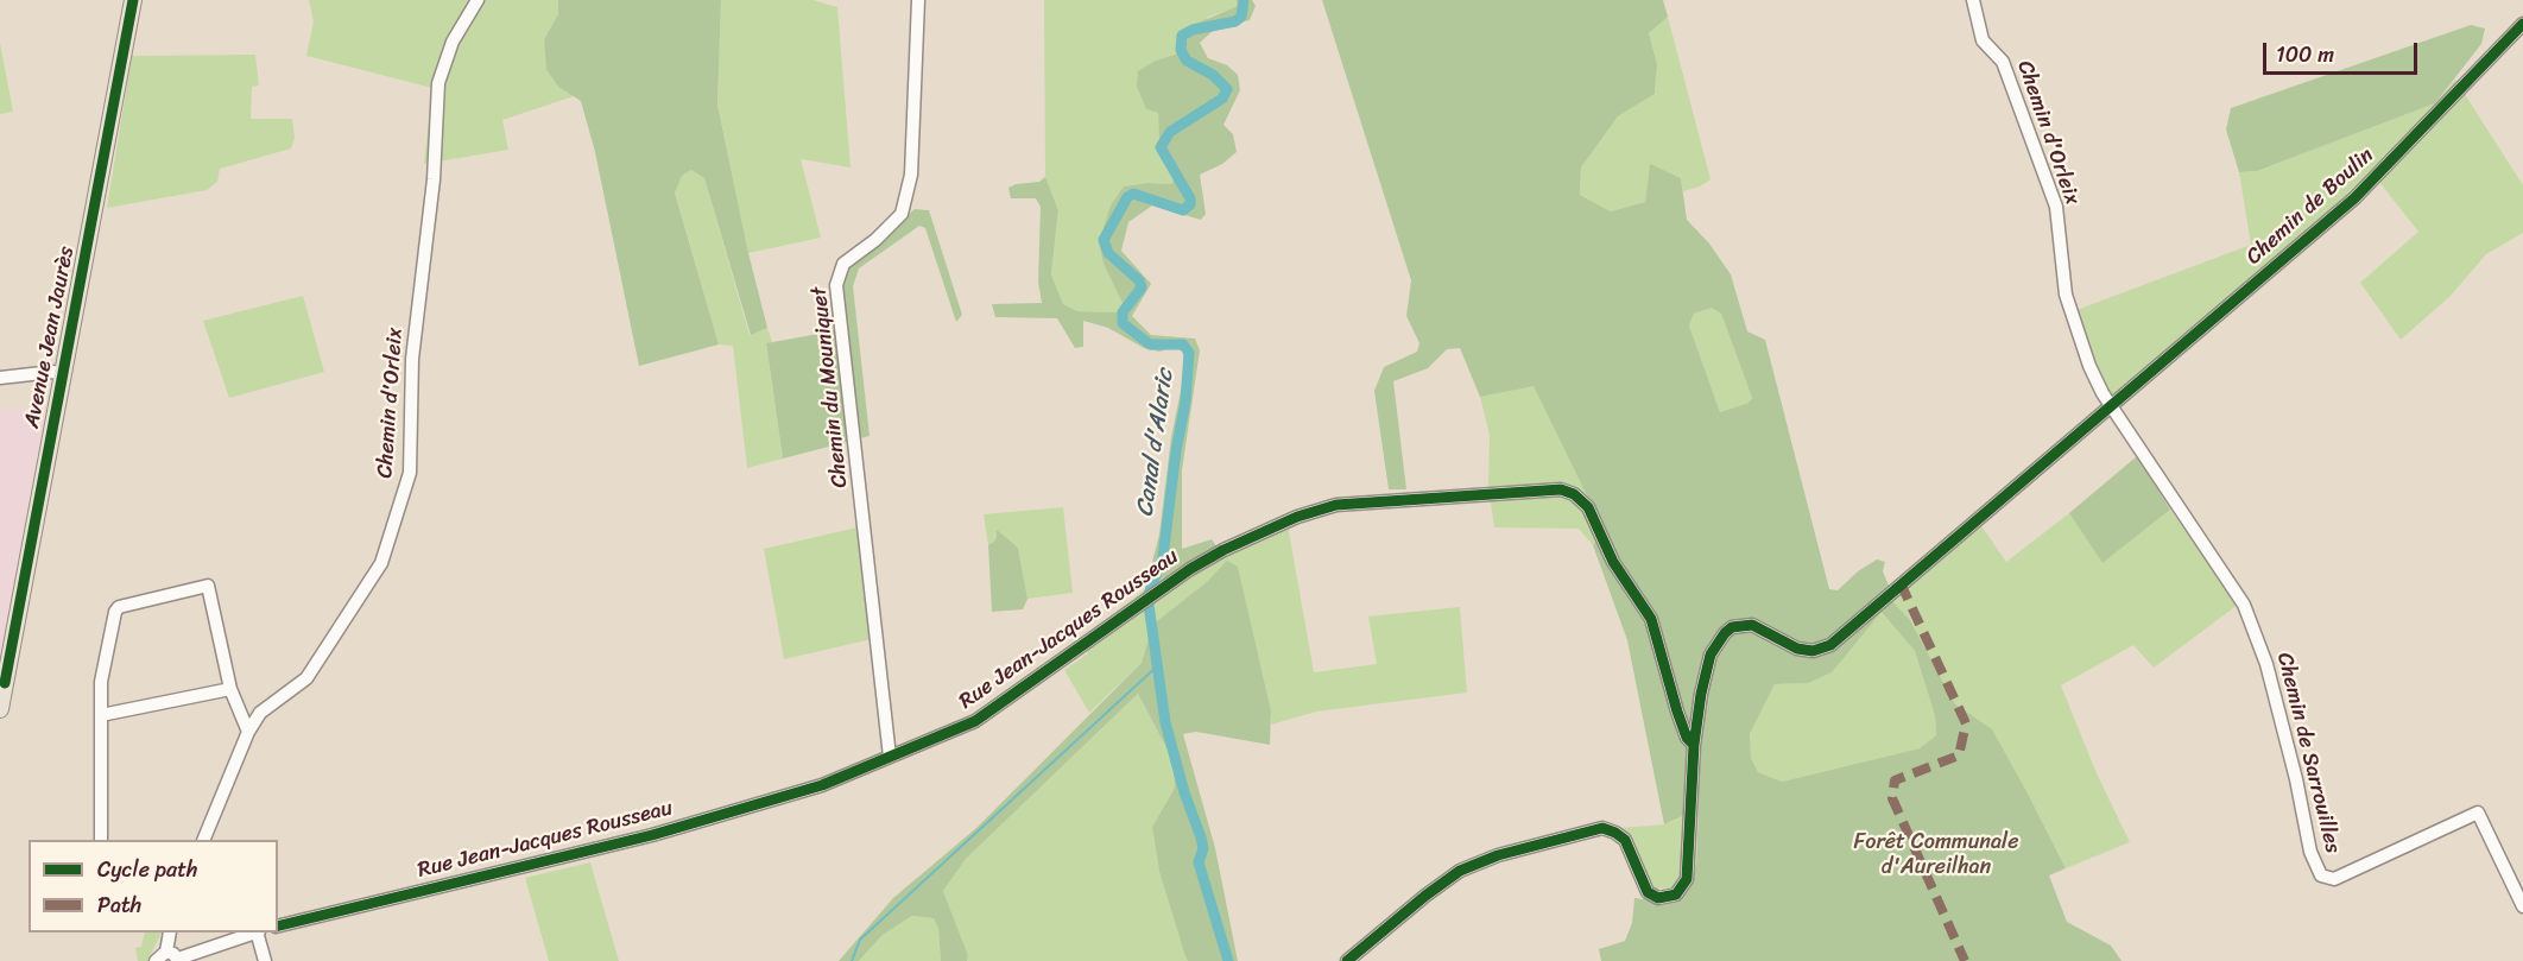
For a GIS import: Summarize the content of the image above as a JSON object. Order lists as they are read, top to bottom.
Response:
{
  "streets": {
    "main road": ["Avenue Jean Jaurès"],
    "street": [
      "Chemin d'Orleix",
      "Chemin de Boulin",
      "Chemin du Mouniquet",
      "Rue Jean-Jacques Rousseau",
      "Chemin de Sarrouilles"
    ]
  },
  "crossings": [
    ["Chemin d'Orleix", "Chemin de Boulin"],
    ["Chemin d'Orleix", "Chemin de Sarrouilles"],
    ["Chemin de Boulin", "Rue Jean-Jacques Rousseau"],
    ["Chemin de Boulin", "Chemin de Sarrouilles"],
    ["Chemin du Mouniquet", "Rue Jean-Jacques Rousseau"]
  ],
  "water": ["Canal d'Alaric"],
  "parks": ["Forêt Communale d'Aureilhan"],
  "legend": ["Cycle path", "Path"],
  "scale_bar": "100 m"
}
